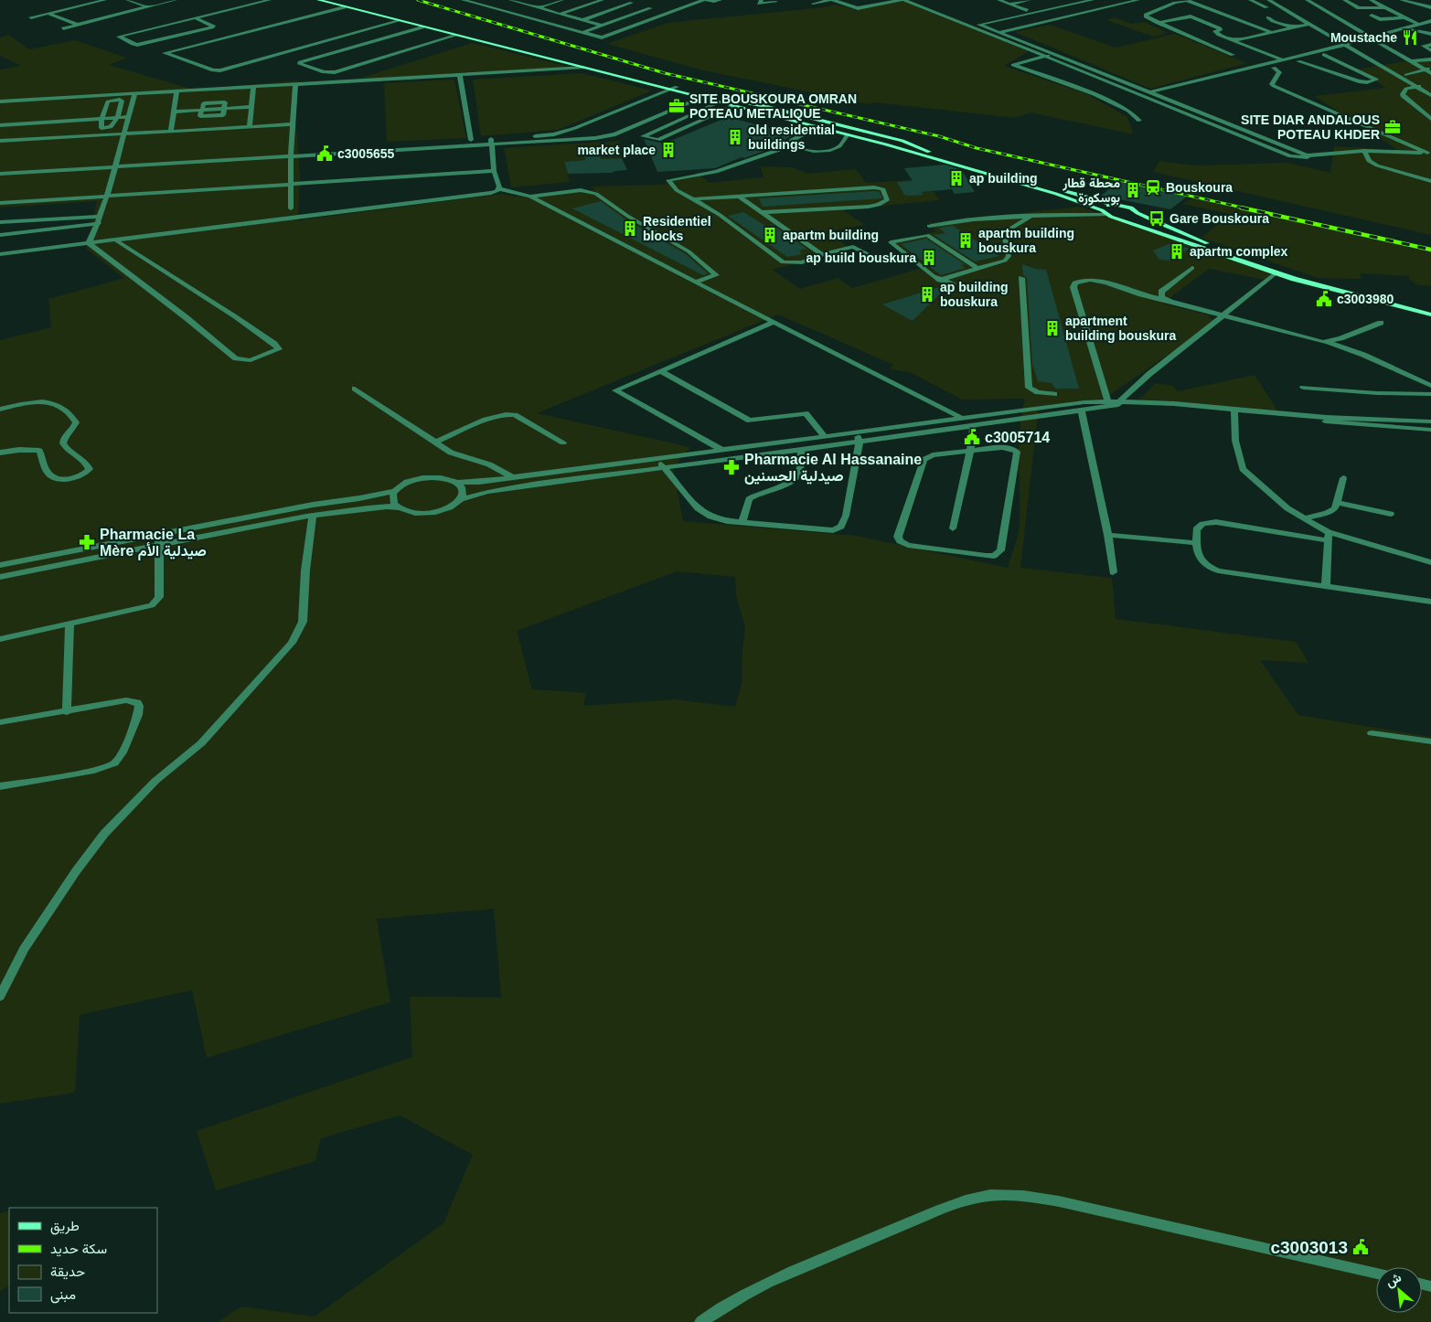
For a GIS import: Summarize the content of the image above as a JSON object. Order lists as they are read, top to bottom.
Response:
{
  "places": {
    "restaurant": ["Moustache"],
    "office": ["SITE BOUSKOURA OMRAN POTEAU METALIQUE", "SITE DIAR ANDALOUS POTEAU KHDER"],
    "building": [
      "old residential buildings",
      "market place",
      "ap building",
      "محطة قطار بوسكورة",
      "Residentiel blocks",
      "apartm building",
      "apartm building bouskura",
      "apartm complex",
      "ap build bouskura",
      "ap building bouskura",
      "apartment building bouskura"
    ],
    "public building": [
      "c3005655",
      "c3003980",
      "c3005714",
      "c3003013"
    ],
    "station": ["Bouskoura"],
    "bus stop": ["Gare Bouskoura"],
    "pharmacy": ["Pharmacie Al Hassanaine صيدلية الحسنين", "Pharmacie La Mère صيدلية الأم"]
  },
  "legend": [
    "طريق",
    "سكة حديد",
    "حديقة",
    "مبنى"
  ],
  "north": "top left"
}
